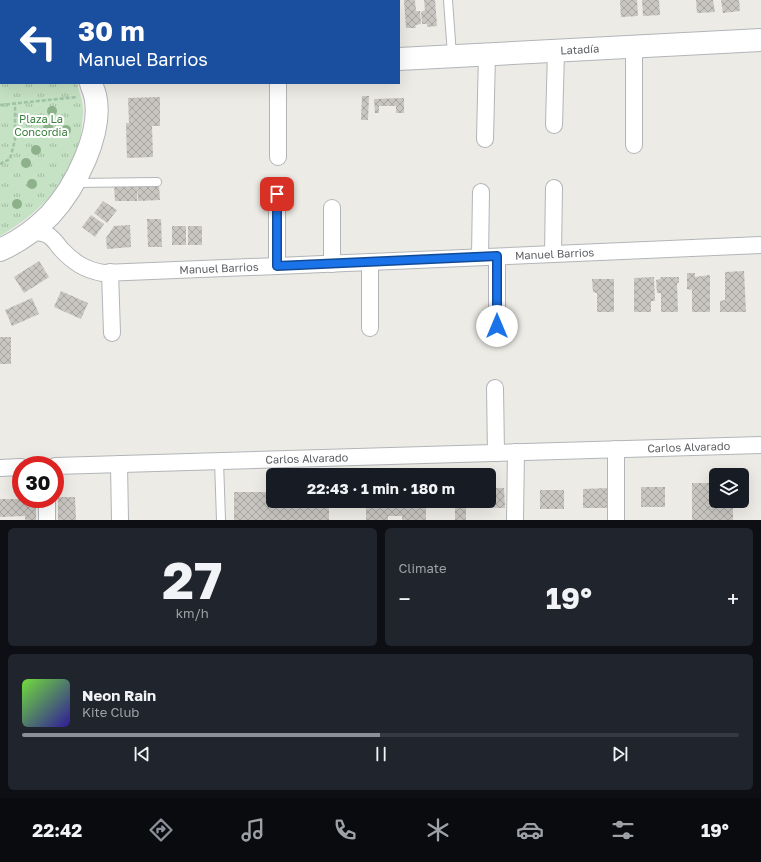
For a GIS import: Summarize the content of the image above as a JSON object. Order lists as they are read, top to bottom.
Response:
{
  "streets": {
    "street": ["Latadía", "Manuel Barrios", "Carlos Alvarado"]
  },
  "parks": ["Plaza La Concordia"],
  "page": {
    "turn": ["30 m", "Manuel Barrios"],
    "limit": "30",
    "trip": "22:43 · 1 min · 180 m",
    "tile": [
      ["27", "km/h"],
      "Climate"
    ],
    "heat": ["−", "19°", "+"],
    "song": ["Neon Rain", "Kite Club"],
    "tabs": ["22:42", "19°"]
  }
}
